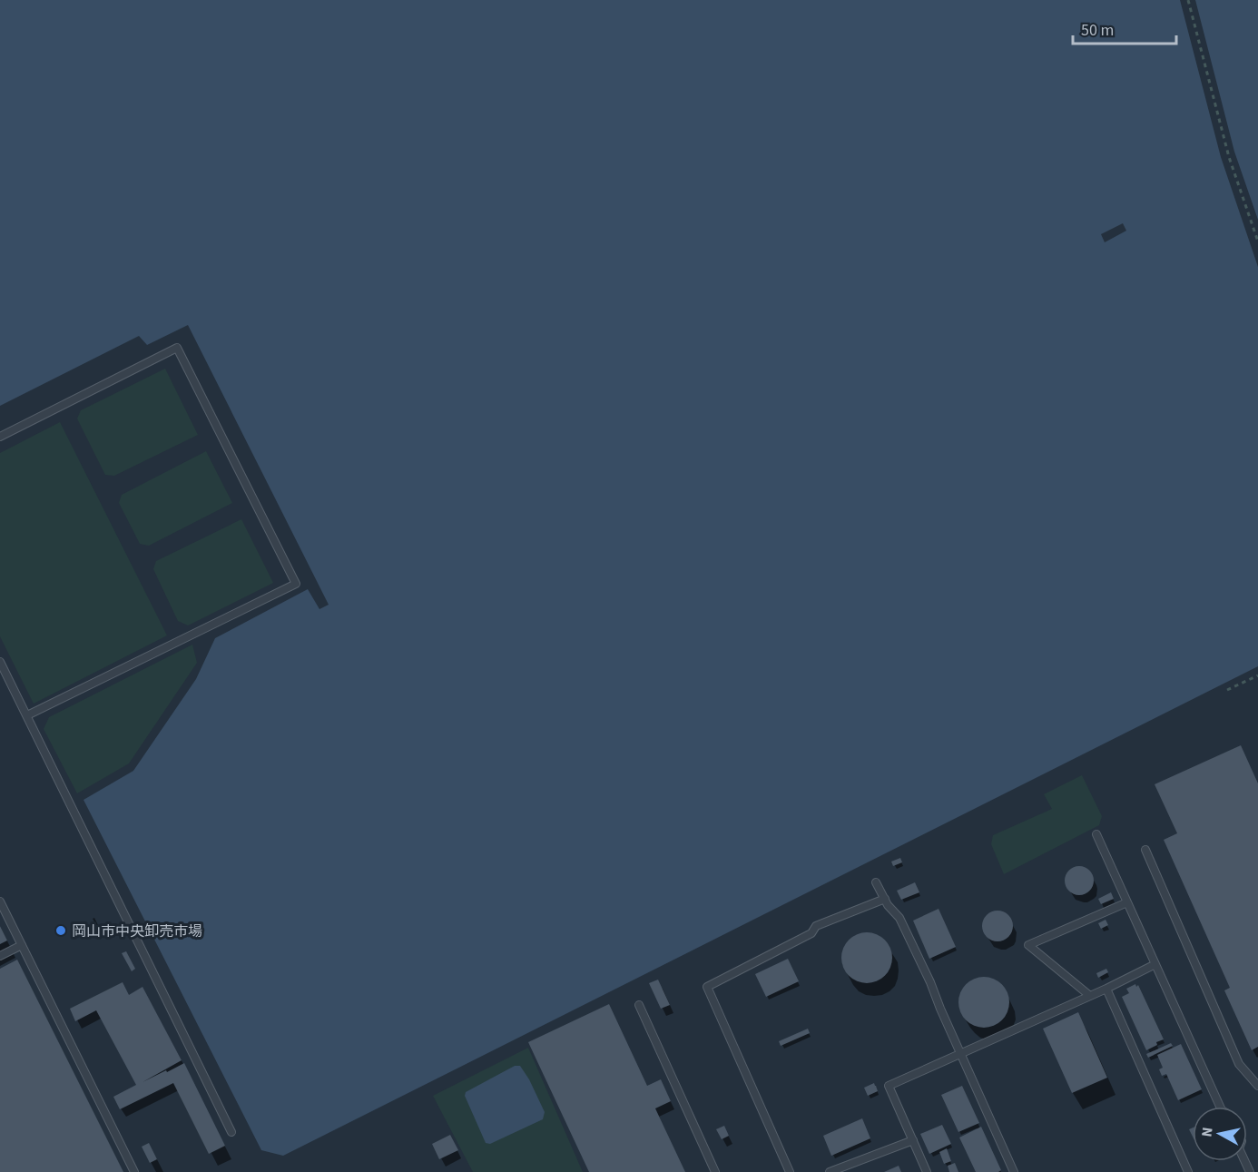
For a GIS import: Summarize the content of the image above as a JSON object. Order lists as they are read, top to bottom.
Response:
{
  "places": ["岡山市中央卸売市場"],
  "scale_bar": "50 m",
  "north": "left"
}
